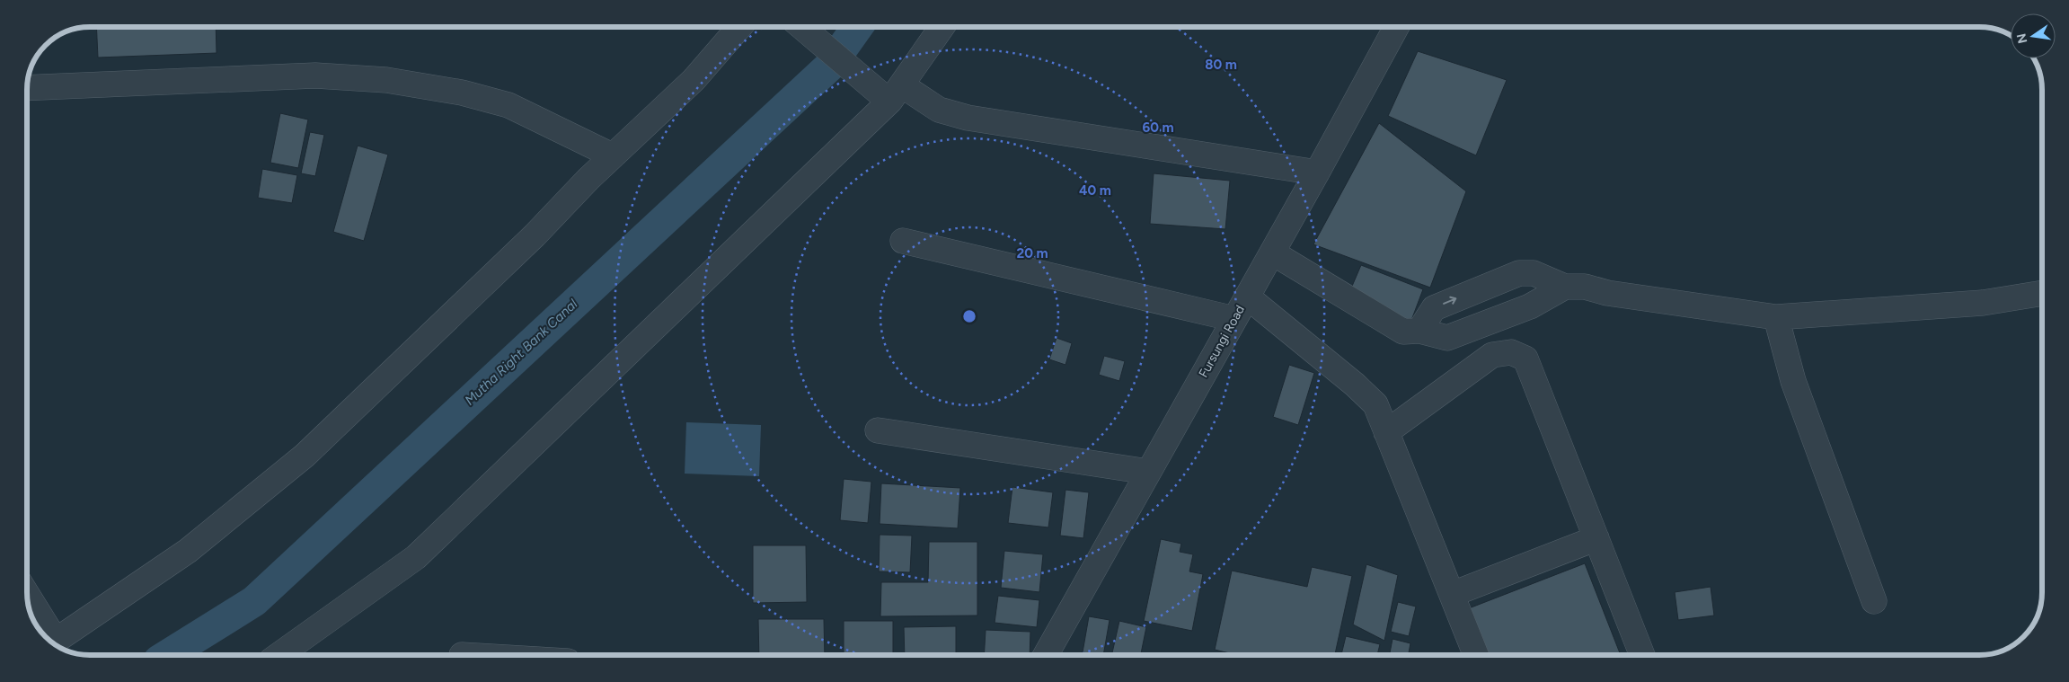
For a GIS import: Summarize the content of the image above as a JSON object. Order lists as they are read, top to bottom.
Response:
{
  "streets": {
    "street": ["Fursungi Road"]
  },
  "water": ["Mutha Right Bank Canal"],
  "north": "left",
  "rings": [
    "80 m",
    "60 m",
    "40 m",
    "20 m"
  ]
}
